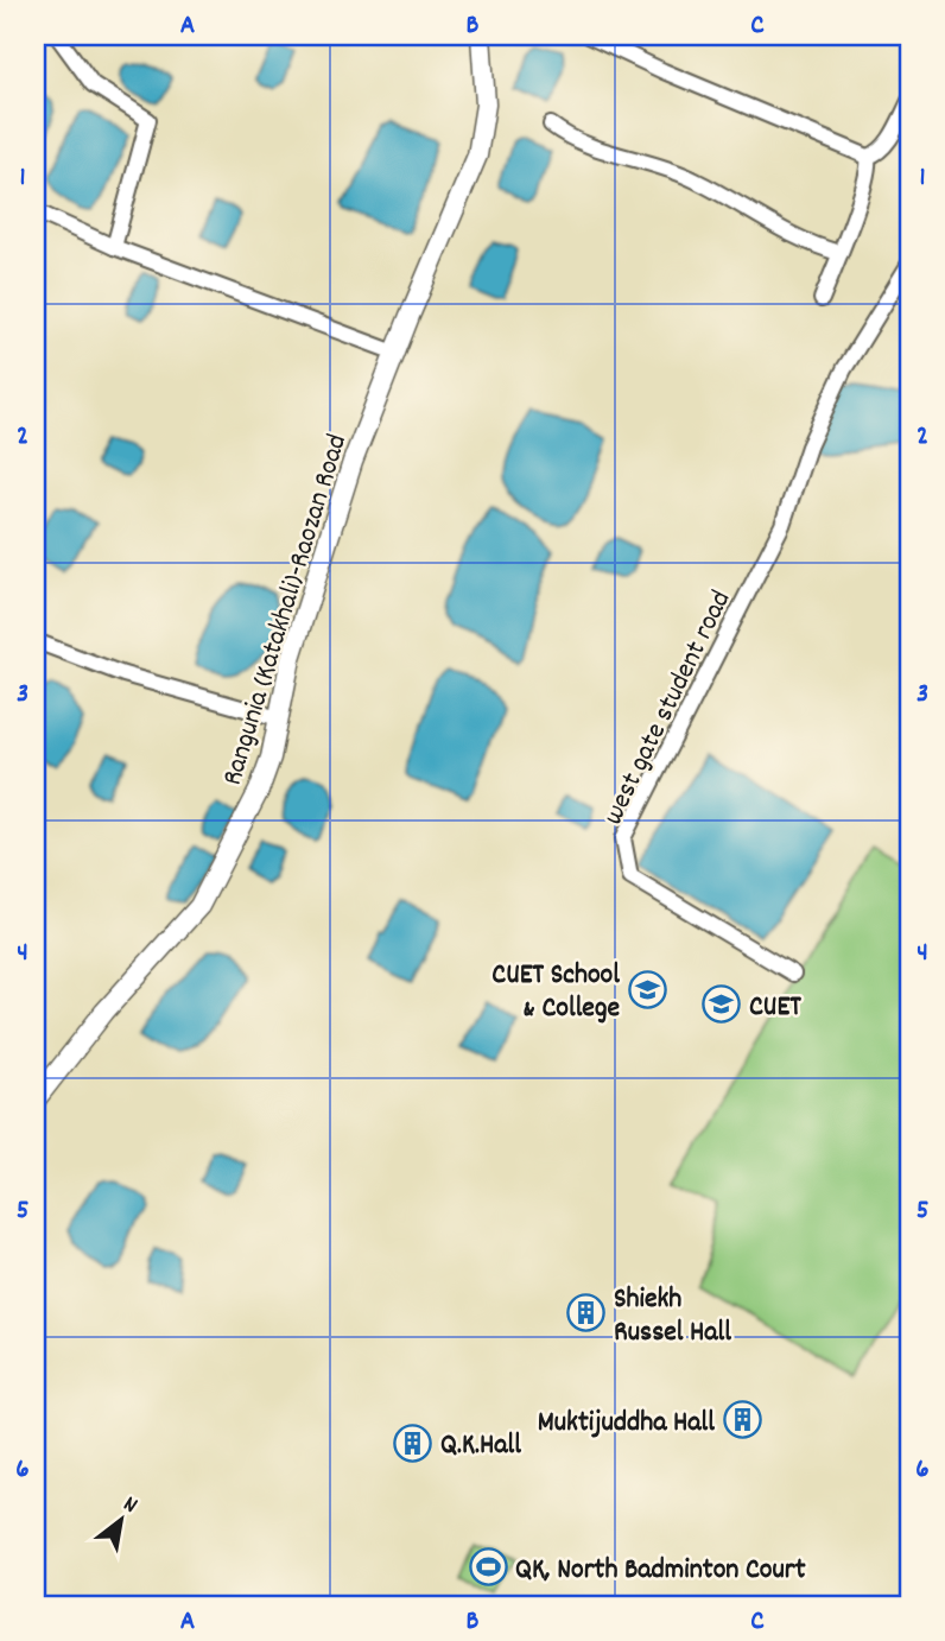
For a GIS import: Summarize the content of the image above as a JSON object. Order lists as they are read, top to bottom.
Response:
{
  "streets": {
    "main road": ["Rangunia (Katakhali)-Raozan Road"],
    "street": ["west gate student road"]
  },
  "places": {
    "school or university": ["CUET School & College", "CUET"],
    "building": ["Shiekh Russel Hall", "Muktijuddha Hall", "Q.K.Hall"],
    "sports": ["QK, North Badminton Court"]
  },
  "north": "top right",
  "grid": {
    "columns": ["A", "B", "C"],
    "rows": [
      "1",
      "2",
      "3",
      "4",
      "5",
      "6"
    ]
  }
}
